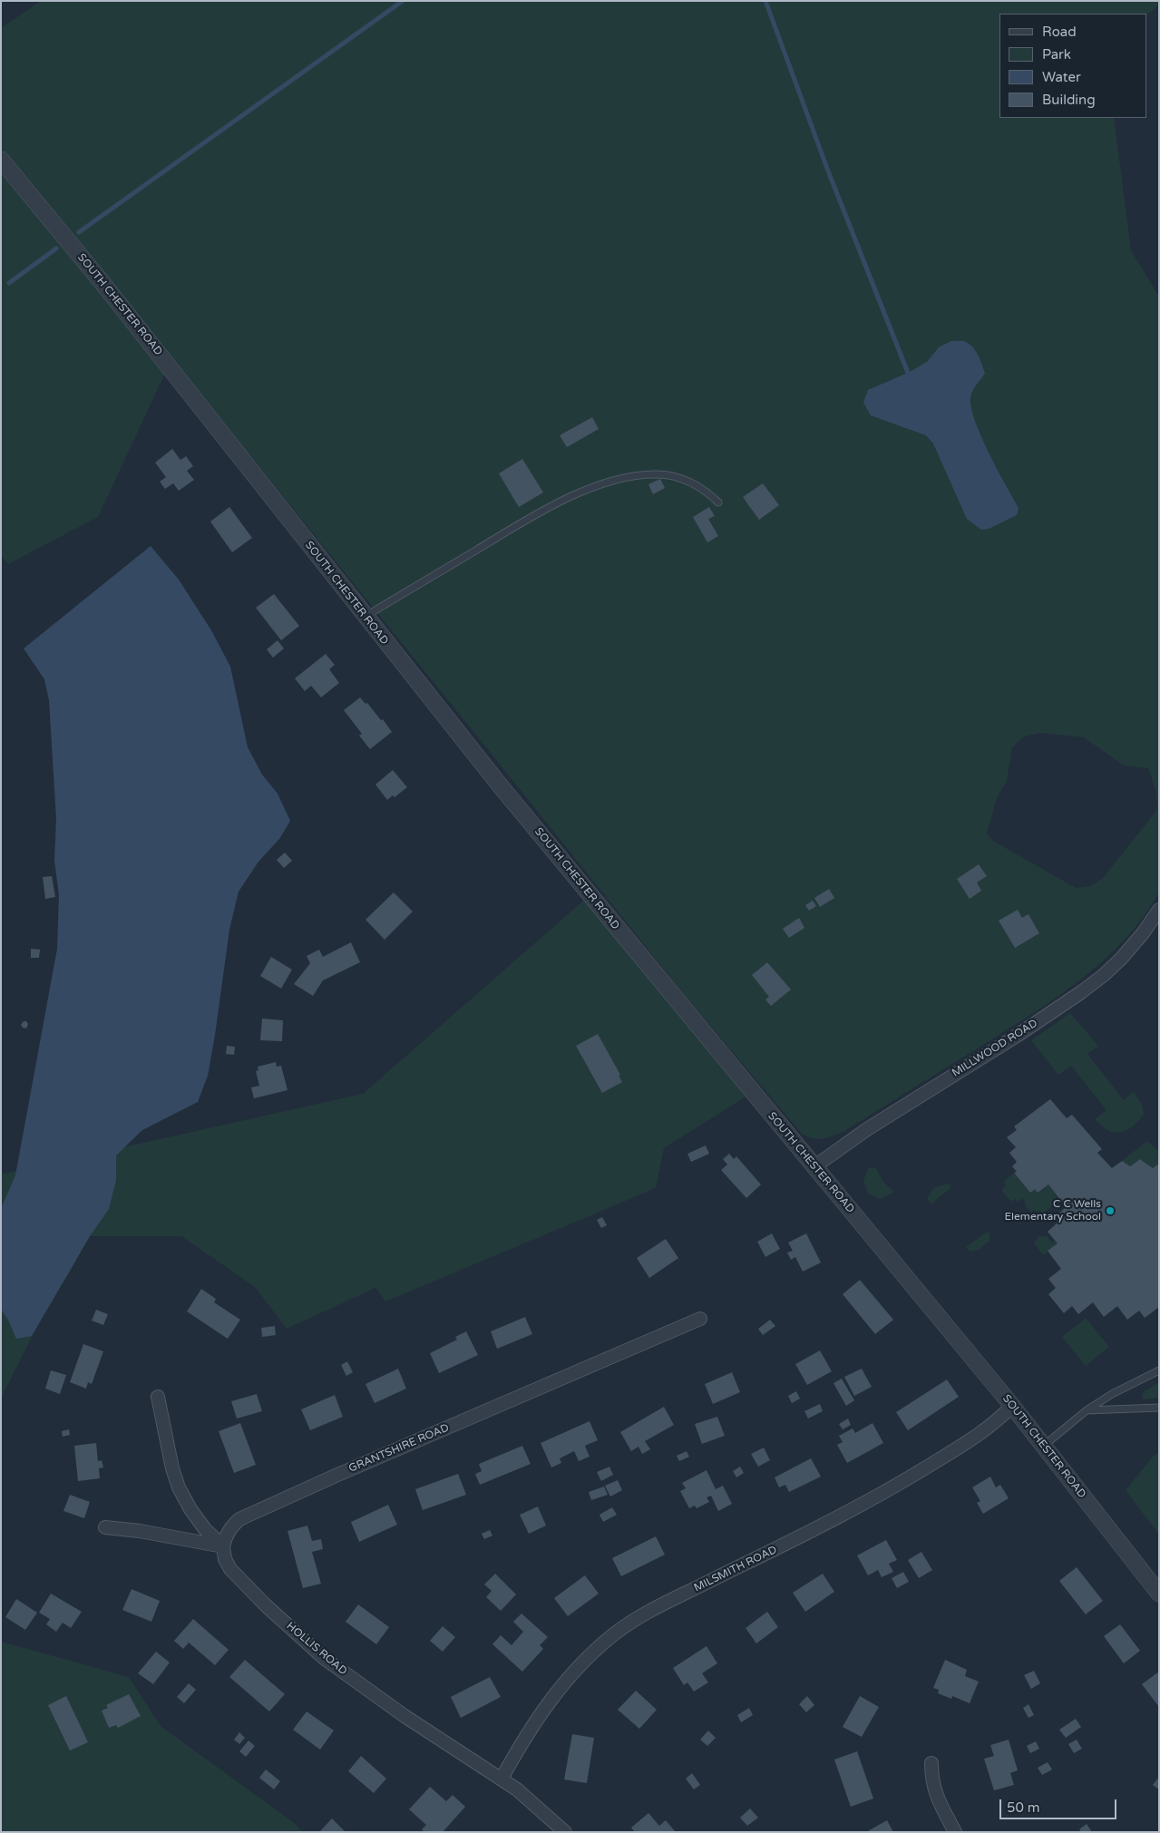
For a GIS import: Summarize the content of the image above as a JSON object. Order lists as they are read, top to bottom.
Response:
{
  "streets": {
    "street": [
      "SOUTH CHESTER ROAD",
      "MILLWOOD ROAD",
      "GRANTSHIRE ROAD",
      "MILSMITH ROAD",
      "HOLLIS ROAD"
    ]
  },
  "crossings": [
    ["SOUTH CHESTER ROAD", "MILLWOOD ROAD"],
    ["SOUTH CHESTER ROAD", "MILSMITH ROAD"],
    ["GRANTSHIRE ROAD", "HOLLIS ROAD"],
    ["MILSMITH ROAD", "HOLLIS ROAD"]
  ],
  "places": ["C C Wells Elementary School"],
  "legend": [
    "Road",
    "Park",
    "Water",
    "Building"
  ],
  "scale_bar": "50 m"
}
